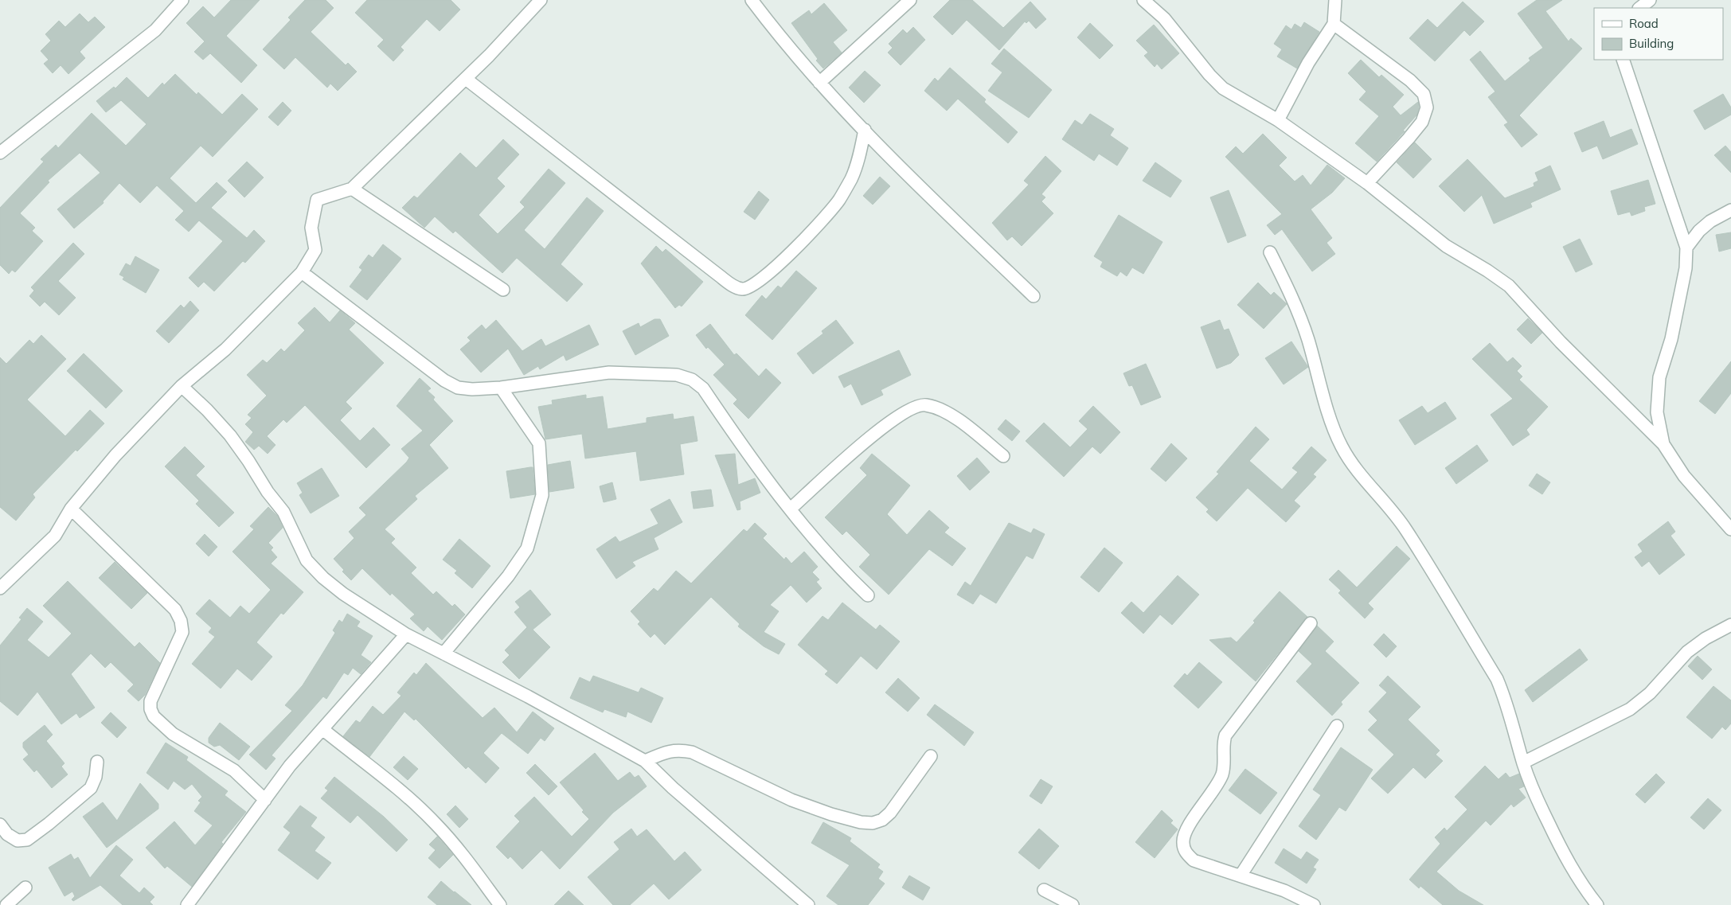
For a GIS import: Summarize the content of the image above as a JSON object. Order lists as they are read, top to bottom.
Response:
{
  "legend": ["Road", "Building"]
}
